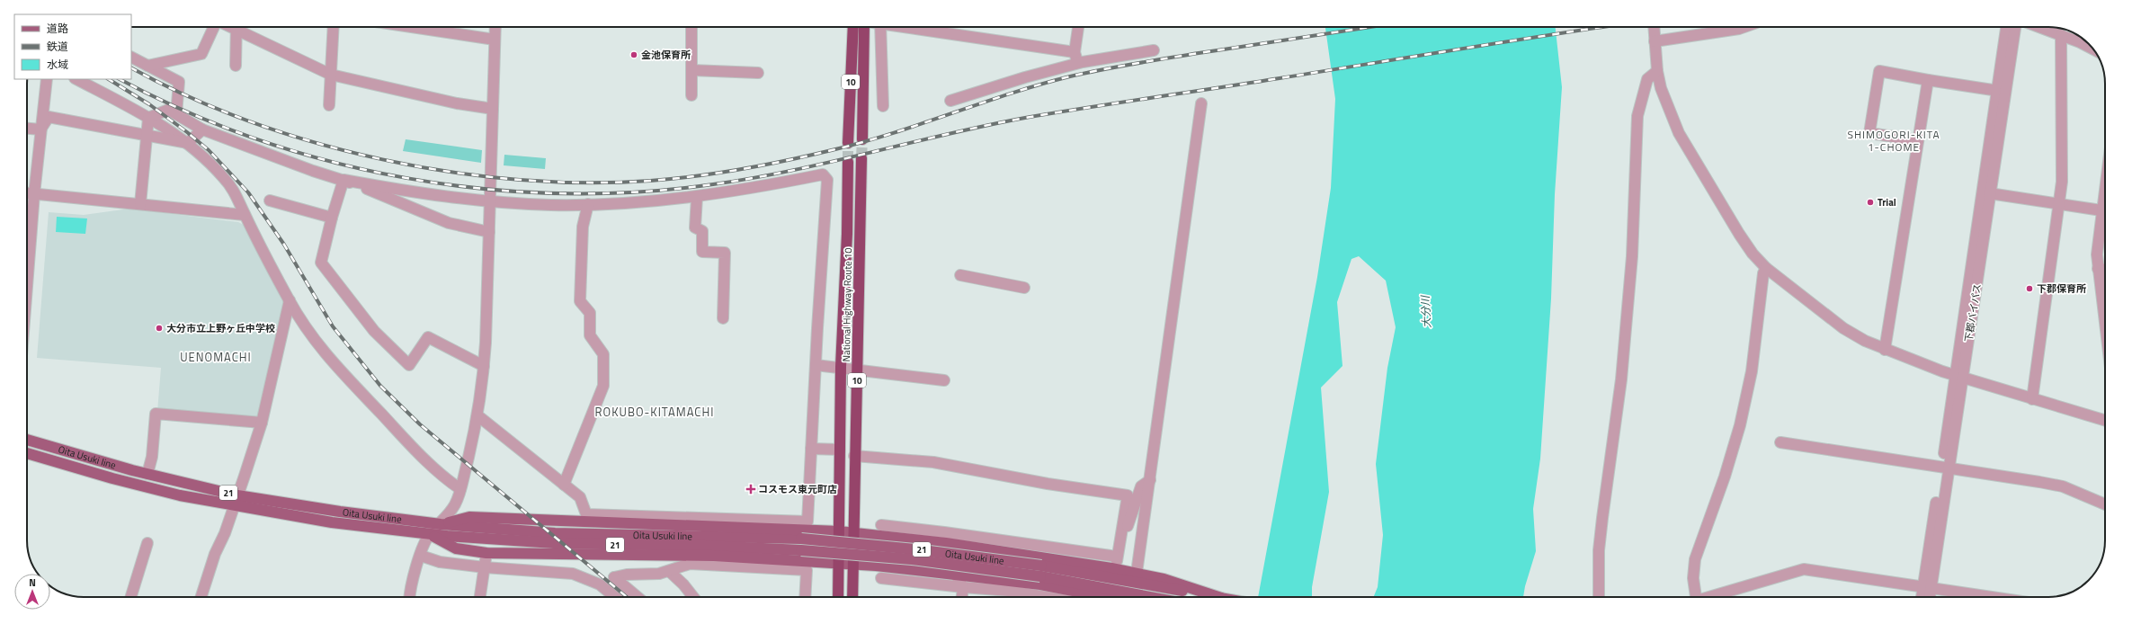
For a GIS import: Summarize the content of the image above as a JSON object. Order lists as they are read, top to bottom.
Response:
{
  "streets": {
    "highway": ["10", "National Highway Route 10"],
    "main road": ["Oita Usuki line", "21"],
    "street": ["下郡バイパス"]
  },
  "districts": ["SHIMOGORI-KITA 1-CHOME", "UENOMACHI", "ROKUBO-KITAMACHI"],
  "water": ["大分川"],
  "places": {
    "other": [
      "金池保育所",
      "Trial",
      "下郡保育所",
      "大分市立上野ヶ丘中学校"
    ],
    "health": ["コスモス東元町店"]
  },
  "legend": ["道路", "鉄道", "水域"],
  "north": "top"
}
